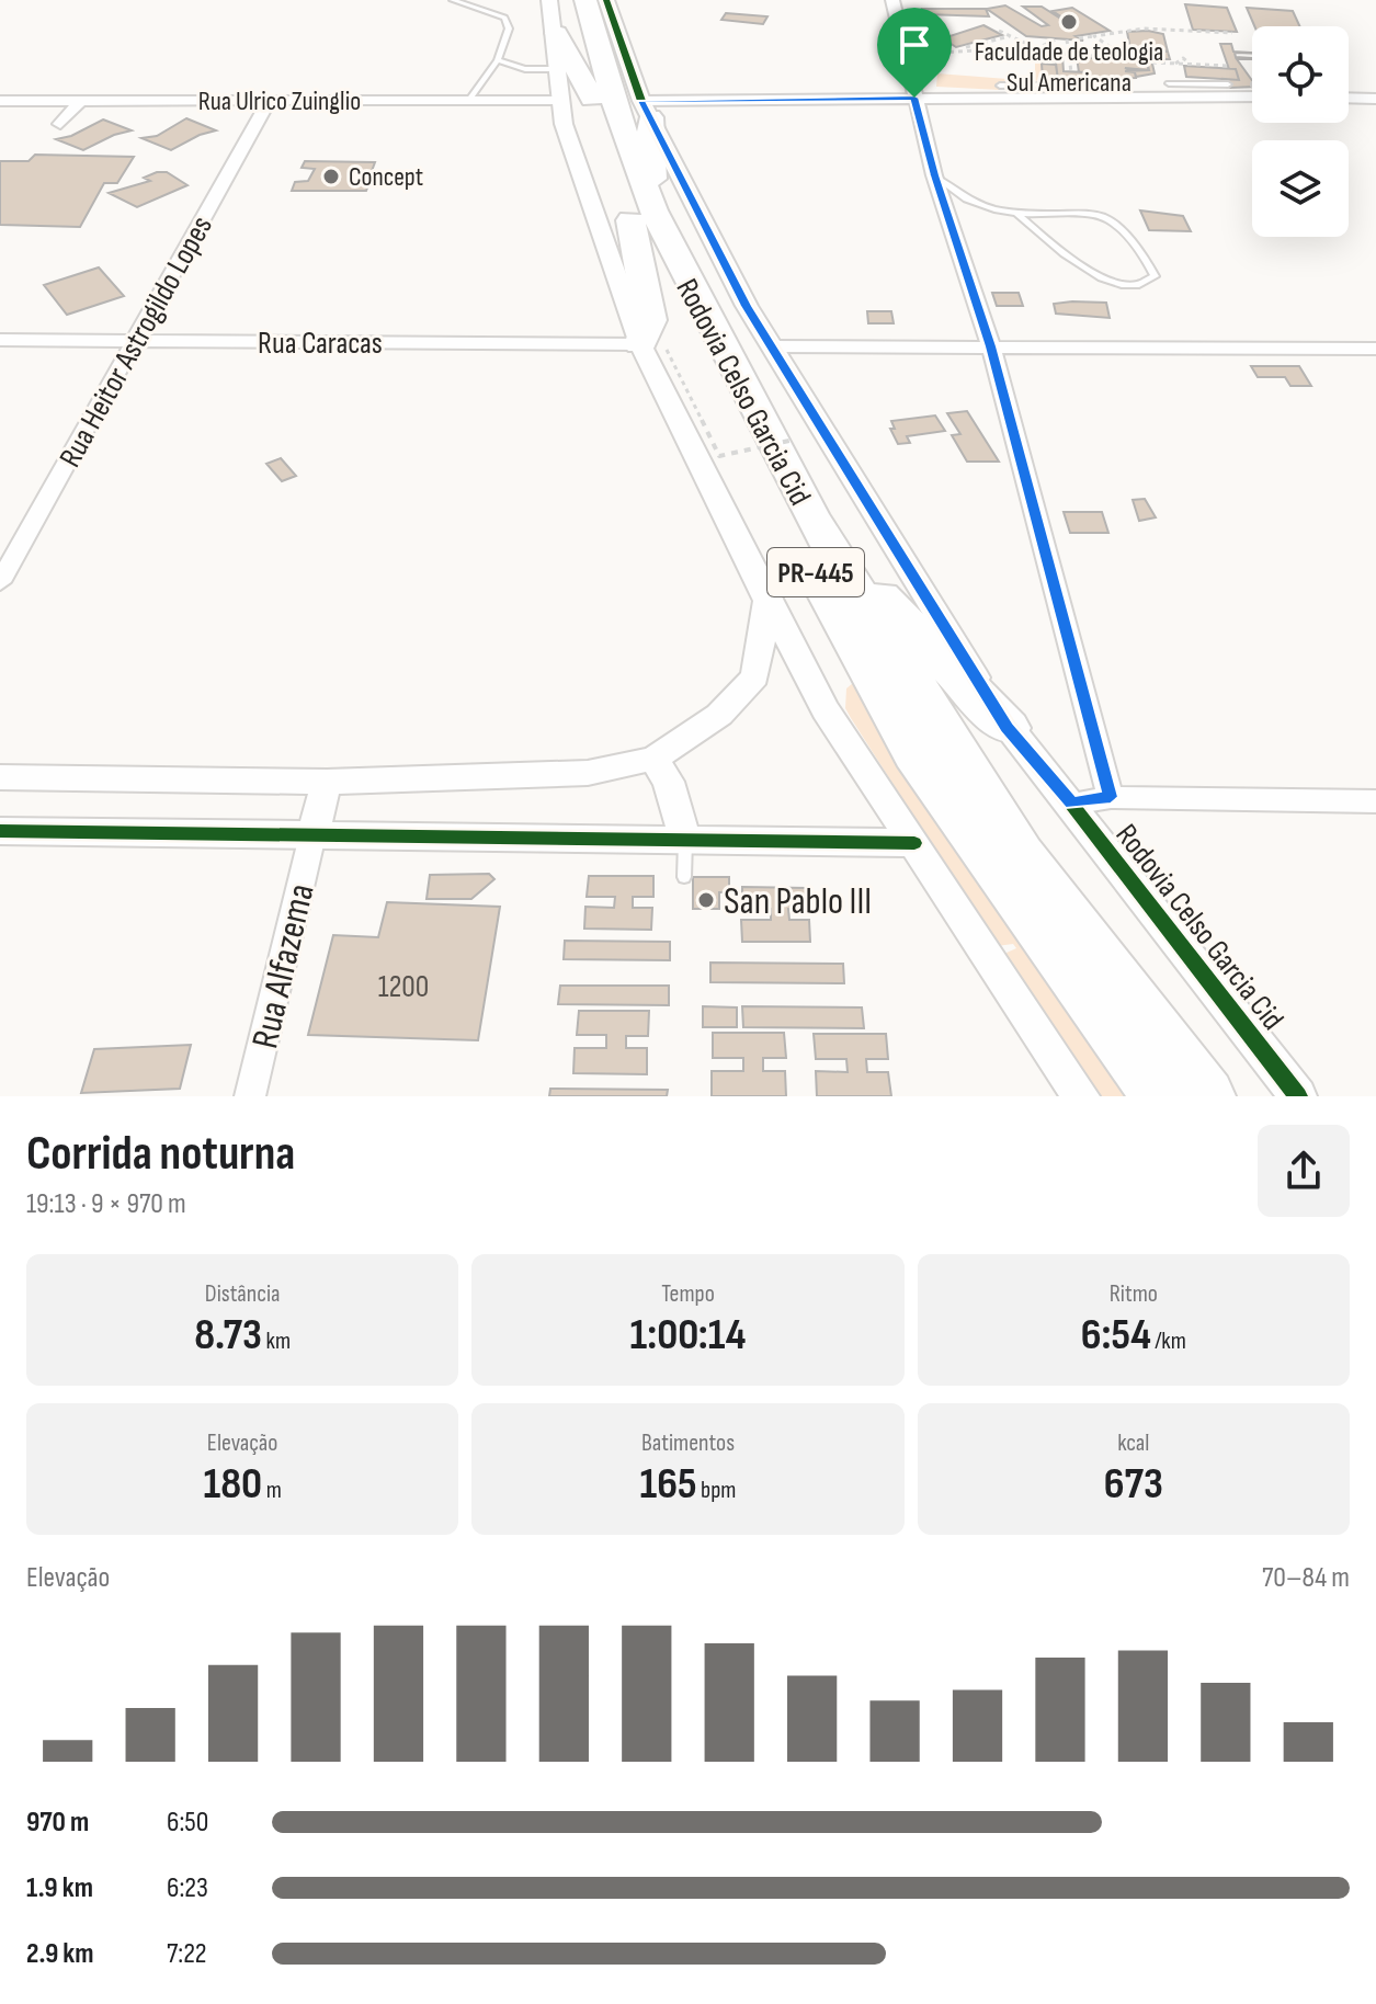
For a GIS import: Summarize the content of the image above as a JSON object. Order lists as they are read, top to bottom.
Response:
{
  "streets": {
    "highway": ["Rodovia Celso Garcia Cid", "PR-445"],
    "street": [
      "Rua Ulrico Zuinglio",
      "Rua Heitor Astrogildo Lopes",
      "Rua Caracas",
      "Rua Alfazema"
    ]
  },
  "crossings": [
    ["Rua Ulrico Zuinglio", "Rua Heitor Astrogildo Lopes"],
    ["Rua Ulrico Zuinglio", "Rodovia Celso Garcia Cid"],
    ["Rua Heitor Astrogildo Lopes", "Rua Caracas"],
    ["Rua Caracas", "PR-445"],
    ["Rodovia Celso Garcia Cid", "PR-445"]
  ],
  "places": ["Faculdade de teologia Sul Americana", "Concept", "San Pablo III"],
  "house_numbers": ["1200"],
  "page": {
    "heading": ["Corrida noturna", "19:13 · 9 × 970 m"],
    "stats": [
      ["Distância", "8.73 km"],
      ["Tempo", "1:00:14"],
      ["Ritmo", "6:54 /km"],
      ["Elevação", "180 m"],
      ["Batimentos", "165 bpm"],
      ["kcal", "673"]
    ],
    "chart": ["Elevação", "70–84 m"],
    "list": [
      {
        "name": "970 m",
        "note": "6:50"
      },
      {
        "name": "1.9 km",
        "note": "6:23"
      },
      {
        "name": "2.9 km",
        "note": "7:22"
      }
    ]
  }
}
